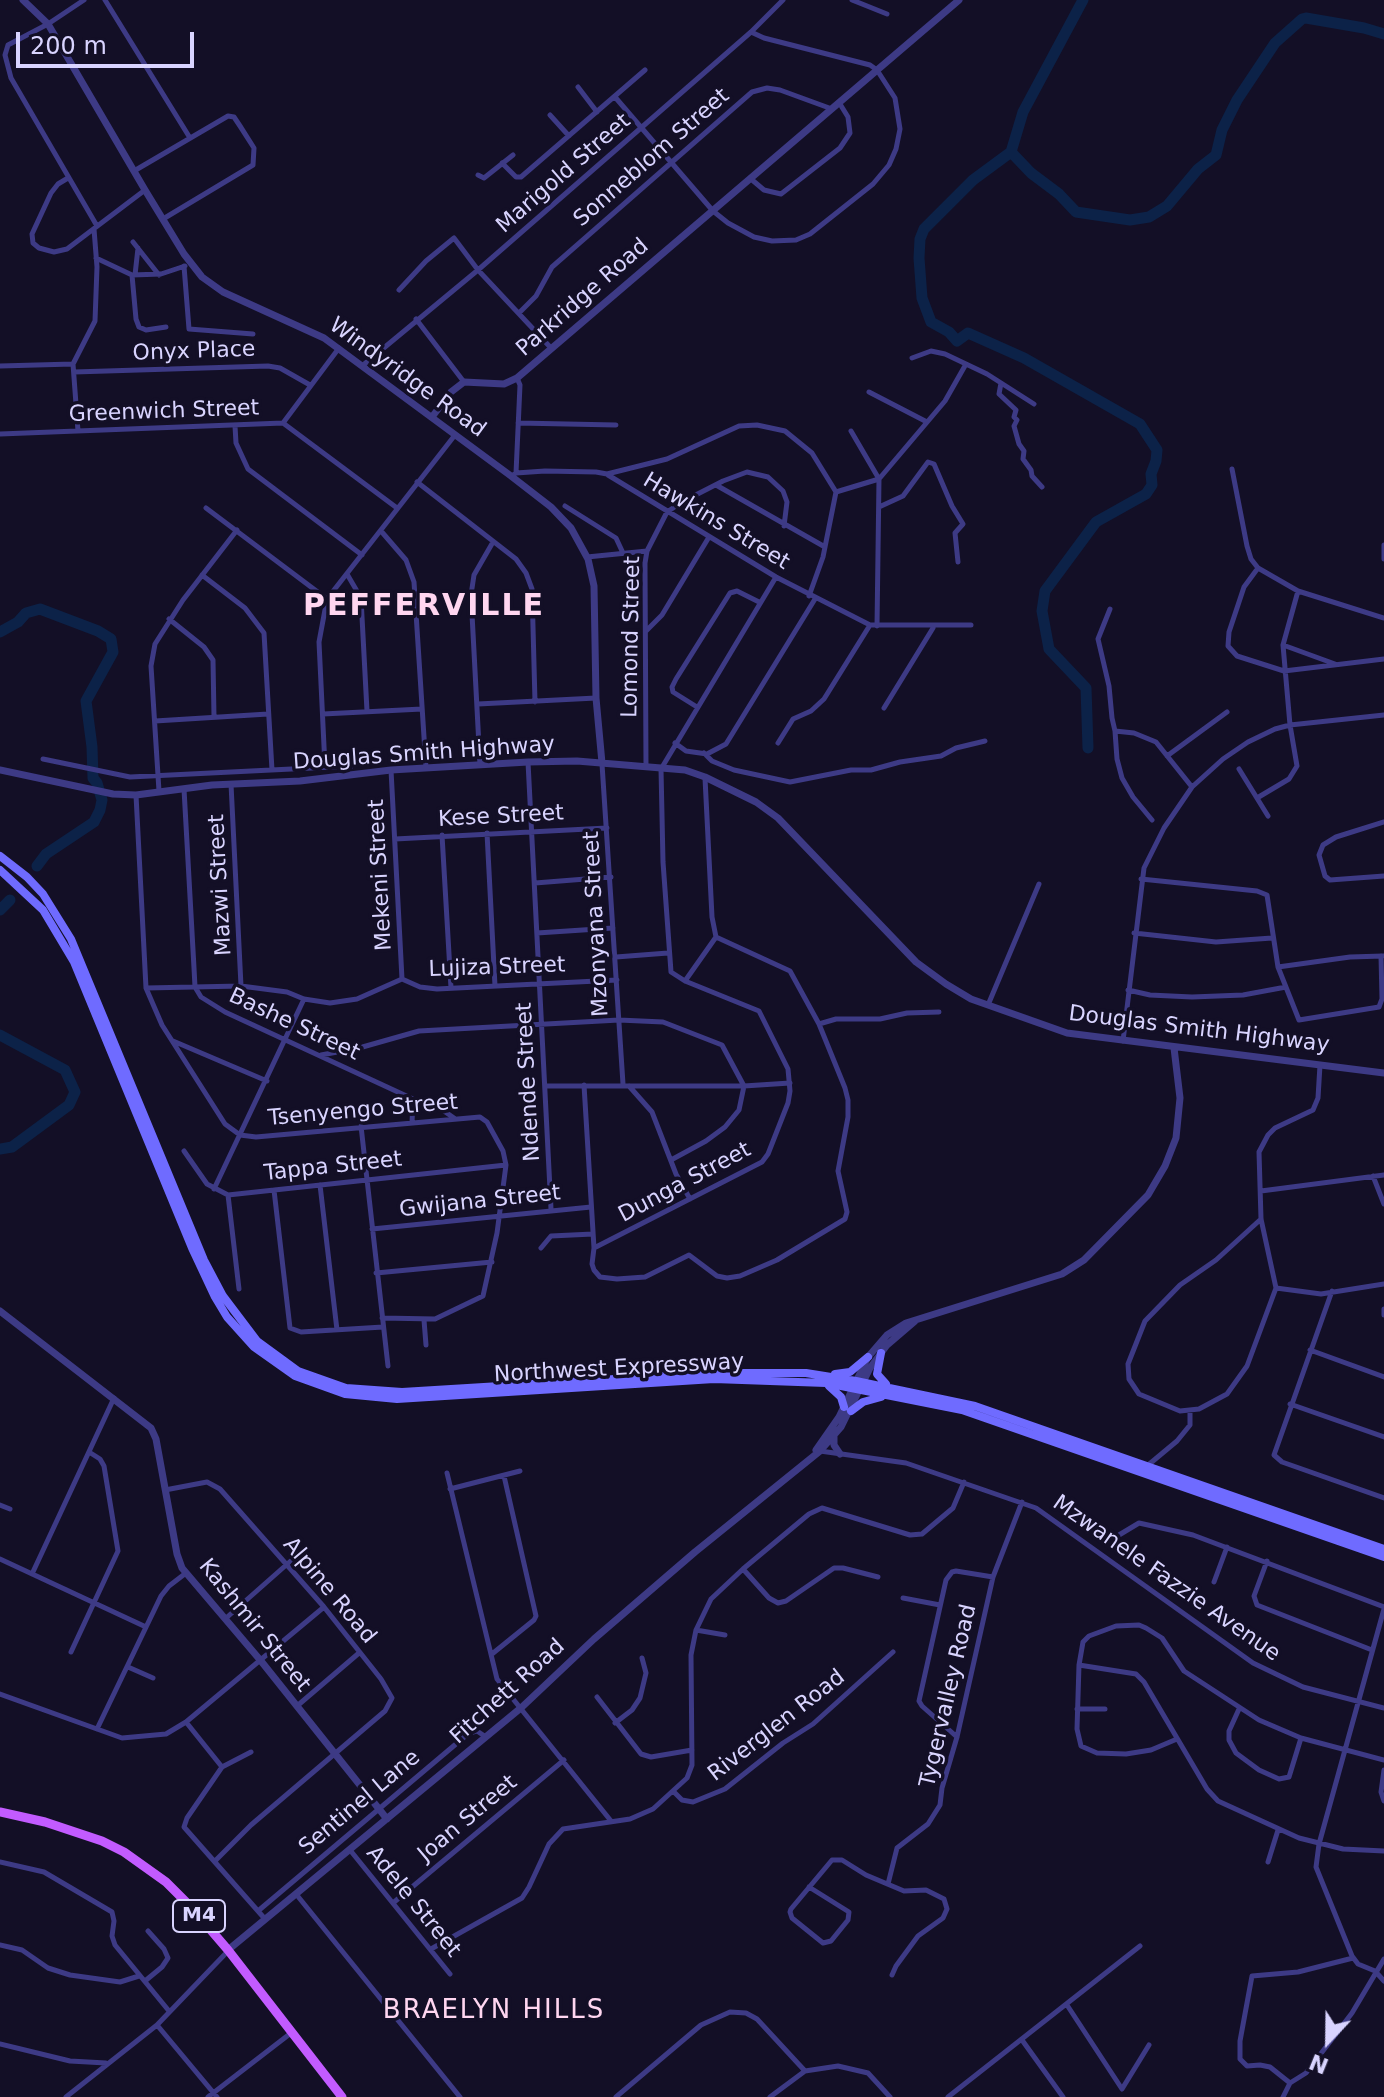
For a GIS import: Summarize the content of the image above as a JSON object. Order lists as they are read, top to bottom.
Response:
{
  "streets": {
    "main road": ["Northwest Expressway", "M4"],
    "street": [
      "Sonneblom Street",
      "Marigold Street",
      "Parkridge Road",
      "Onyx Place",
      "Windyridge Road",
      "Greenwich Street",
      "Hawkins Street",
      "Lomond Street",
      "Douglas Smith Highway",
      "Kese Street",
      "Mekeni Street",
      "Mazwi Street",
      "Mzonyana Street",
      "Lujiza Street",
      "Bashe Street",
      "Ndende Street",
      "Tsenyengo Street",
      "Tappa Street",
      "Dunga Street",
      "Gwijana Street",
      "Mzwanele Fazzie Avenue",
      "Alpine Road",
      "Kashmir Street",
      "Fitchett Road",
      "Tygervalley Road",
      "Riverglen Road",
      "Sentinel Lane",
      "Joan Street",
      "Adele Street"
    ]
  },
  "crossings": [
    ["Sonneblom Street", "Parkridge Road"],
    ["Marigold Street", "Windyridge Road"],
    ["Windyridge Road", "Douglas Smith Highway"],
    ["Windyridge Road", "Mzonyana Street"],
    ["Hawkins Street", "Lomond Street"],
    ["Lomond Street", "Douglas Smith Highway"],
    ["Douglas Smith Highway", "Mekeni Street"],
    ["Douglas Smith Highway", "Mazwi Street"],
    ["Douglas Smith Highway", "Mzonyana Street"],
    ["Douglas Smith Highway", "Ndende Street"],
    ["Douglas Smith Highway", "Fitchett Road"],
    ["Kese Street", "Mekeni Street"],
    ["Kese Street", "Mzonyana Street"],
    ["Kese Street", "Ndende Street"],
    ["Mekeni Street", "Lujiza Street"],
    ["Mazwi Street", "Lujiza Street"],
    ["Mzonyana Street", "Lujiza Street"],
    ["Lujiza Street", "Bashe Street"],
    ["Lujiza Street", "Ndende Street"],
    ["Bashe Street", "Tsenyengo Street"],
    ["Ndende Street", "Gwijana Street"],
    ["Tsenyengo Street", "Tappa Street"],
    ["Northwest Expressway", "Fitchett Road"],
    ["Mzwanele Fazzie Avenue", "Fitchett Road"],
    ["Mzwanele Fazzie Avenue", "Tygervalley Road"],
    ["Alpine Road", "Kashmir Street"],
    ["Kashmir Street", "Fitchett Road"],
    ["Kashmir Street", "Sentinel Lane"],
    ["Fitchett Road", "Sentinel Lane"],
    ["Fitchett Road", "Adele Street"],
    ["Fitchett Road", "M4"],
    ["Joan Street", "Adele Street"]
  ],
  "districts": ["PEFFERVILLE", "BRAELYN HILLS"],
  "scale_bar": "200 m",
  "north": "bottom"
}
